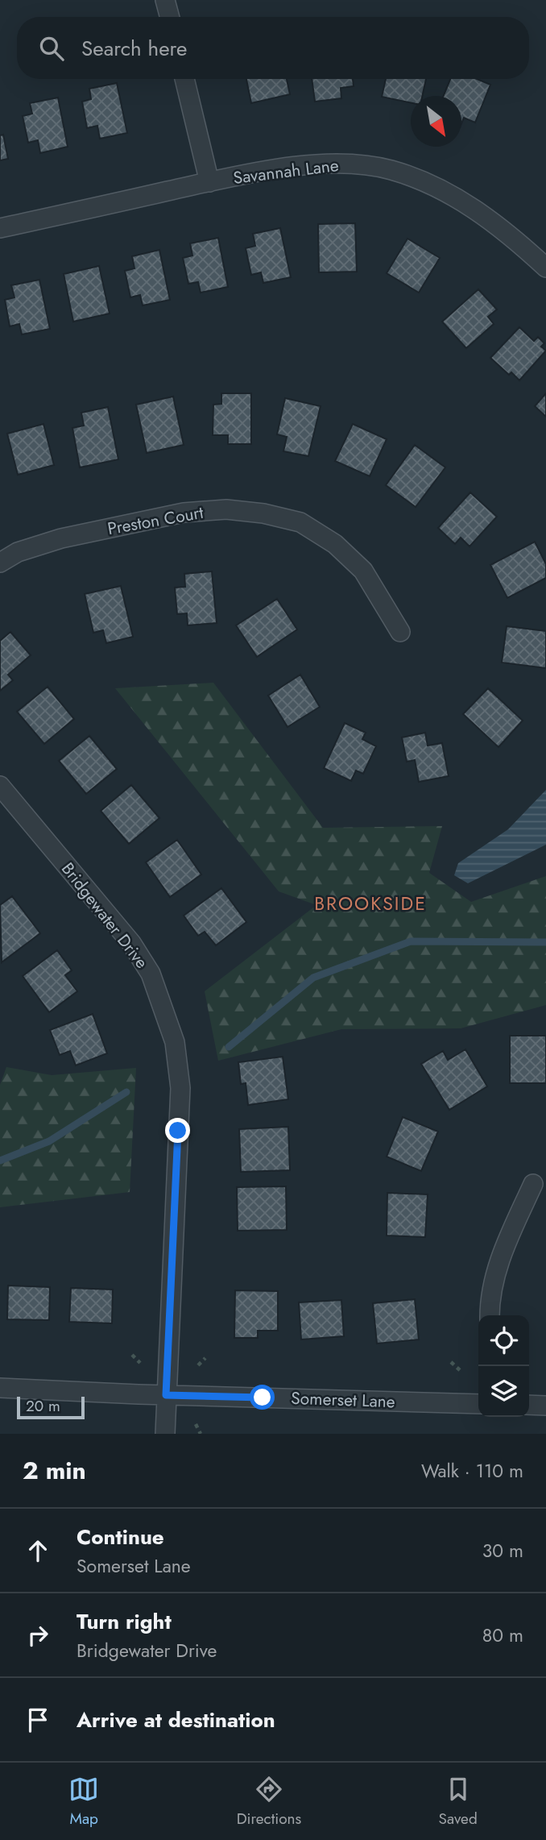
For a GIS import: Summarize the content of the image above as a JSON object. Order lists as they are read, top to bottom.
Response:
{
  "streets": {
    "street": [
      "Savannah Lane",
      "Preston Court",
      "Bridgewater Drive",
      "Somerset Lane"
    ]
  },
  "crossings": [
    ["Bridgewater Drive", "Somerset Lane"]
  ],
  "districts": ["BROOKSIDE"],
  "scale_bar": "20 m",
  "north": "bottom right",
  "page": {
    "search": "Search here",
    "scale": "20 m",
    "heading": ["2 min", "Walk · 110 m"],
    "list": [
      ["Continue", "Somerset Lane", "30 m"],
      ["Turn right", "Bridgewater Drive", "80 m"],
      "Arrive at destination"
    ],
    "nav": ["Map", "Directions", "Saved"]
  }
}
